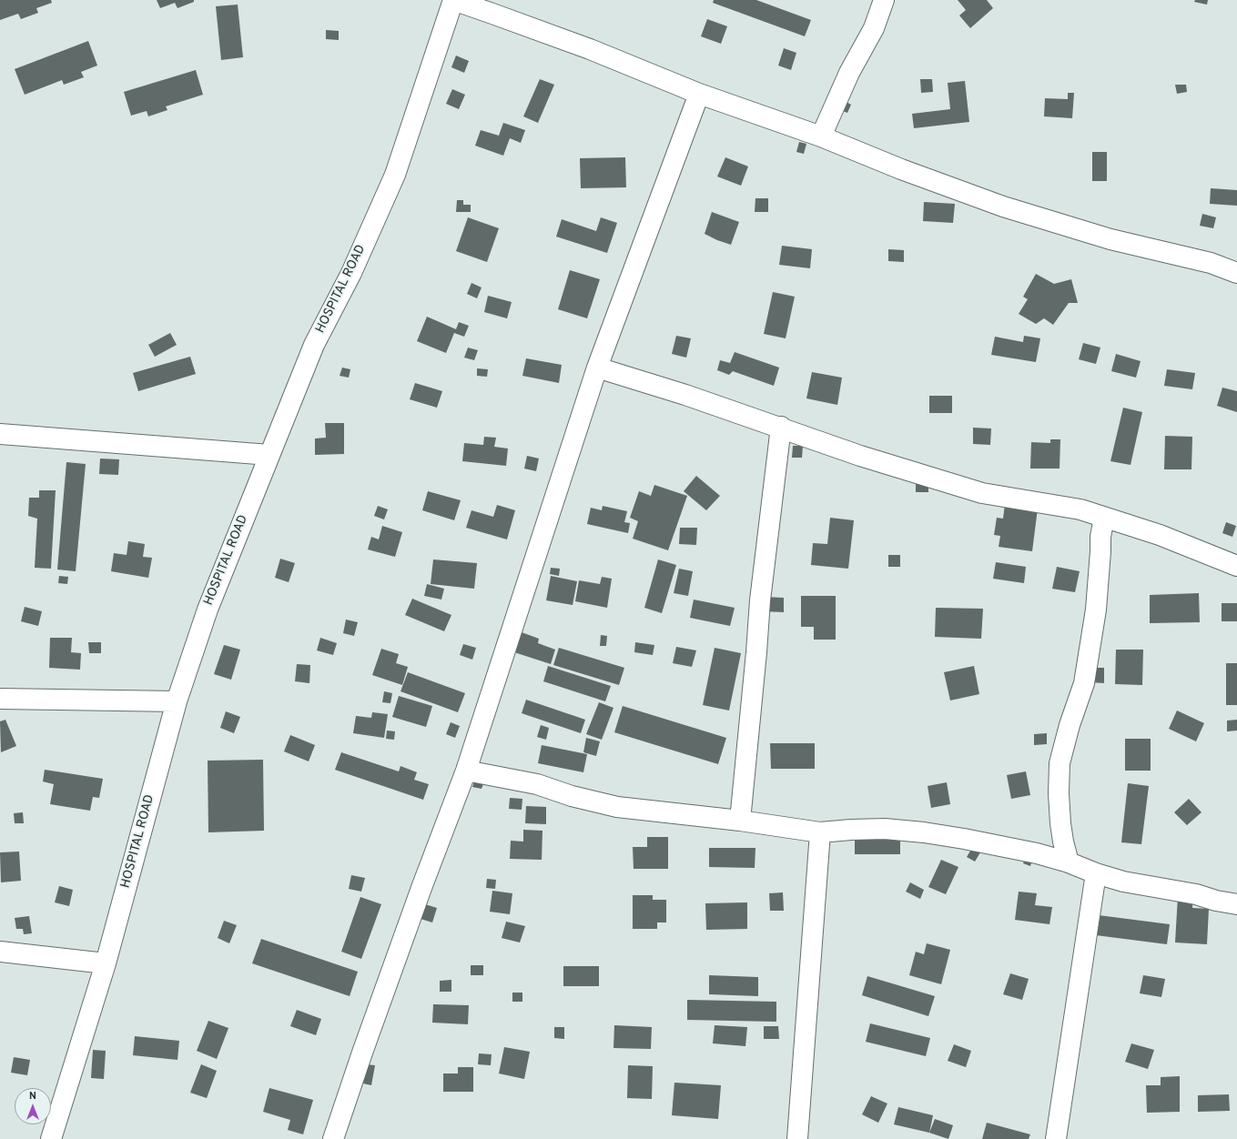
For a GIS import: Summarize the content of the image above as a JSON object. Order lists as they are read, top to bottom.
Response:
{
  "streets": {
    "street": ["HOSPITAL ROAD"]
  },
  "north": "top"
}
